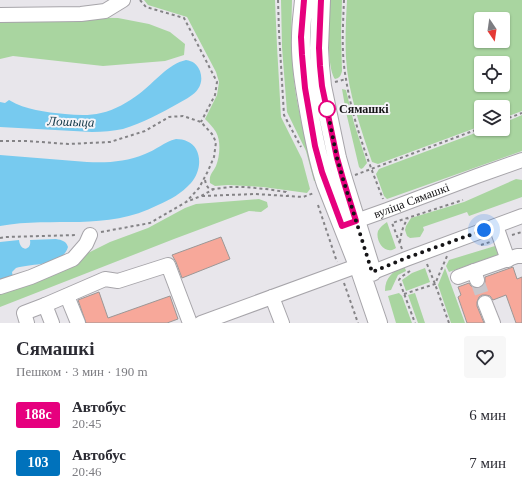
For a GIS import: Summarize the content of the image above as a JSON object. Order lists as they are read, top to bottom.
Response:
{
  "streets": {
    "street": ["вуліца Сямашкі"]
  },
  "water": ["Лошыца"],
  "places": ["Сямашкі"],
  "lines": ["bus line 188с"],
  "north": "bottom",
  "page": {
    "heading": ["Сямашкі", "Пешком · 3 мин · 190 m"],
    "list": [
      {
        "mark": "188с",
        "name": "Автобус",
        "note": "20:45",
        "value": "6 мин"
      },
      {
        "mark": "103",
        "name": "Автобус",
        "note": "20:46",
        "value": "7 мин"
      }
    ]
  }
}
